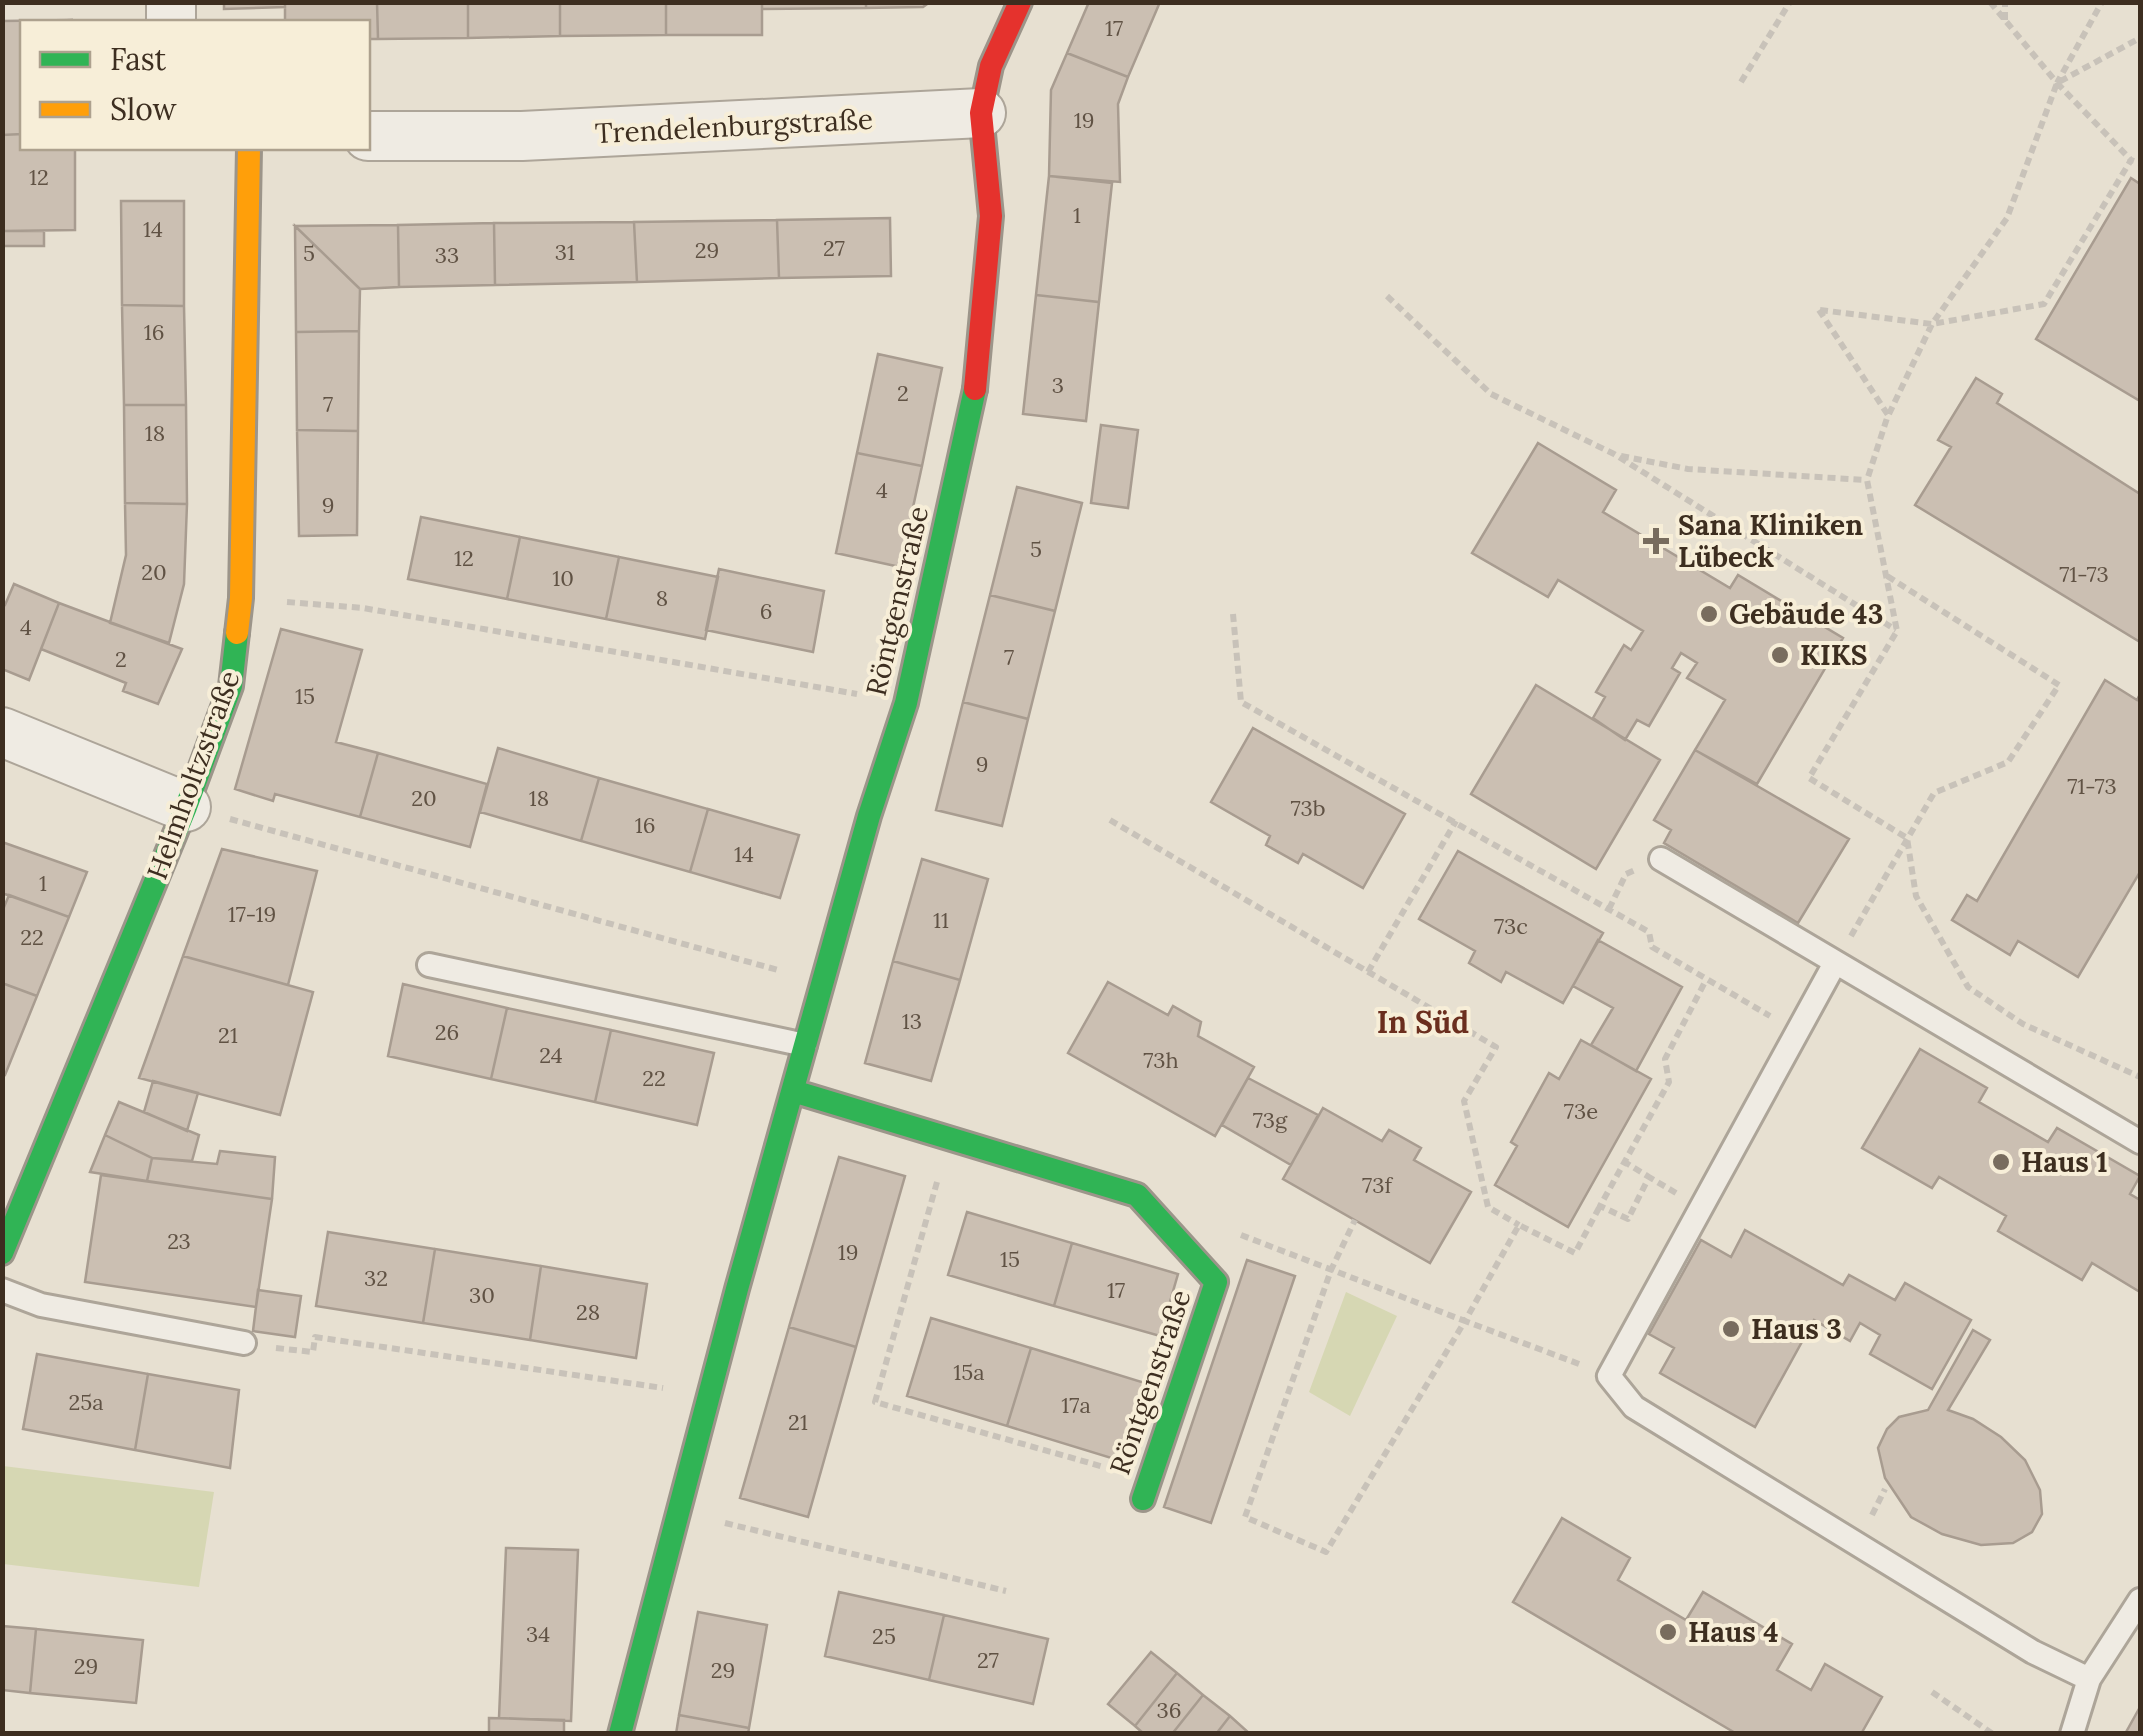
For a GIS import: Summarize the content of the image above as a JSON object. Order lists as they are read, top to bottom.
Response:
{
  "streets": {
    "street": ["Trendelenburgstraße", "Röntgenstraße", "Helmholtzstraße"]
  },
  "crossings": [
    ["Trendelenburgstraße", "Röntgenstraße"]
  ],
  "districts": ["In Süd"],
  "places": {
    "health": ["Sana Kliniken Lübeck"],
    "other": [
      "Gebäude 43",
      "KIKS",
      "Haus 1",
      "Haus 3",
      "Haus 4"
    ]
  },
  "house_numbers": [
    "17",
    "19",
    "12",
    "1",
    "14",
    "27",
    "29",
    "31",
    "5",
    "33",
    "16",
    "3",
    "2",
    "7",
    "18",
    "4",
    "9",
    "5",
    "12",
    "20",
    "71-73",
    "10",
    "8",
    "6",
    "4",
    "7",
    "2",
    "15",
    "9",
    "71-73",
    "20",
    "18",
    "73b",
    "16",
    "14",
    "1",
    "17-19",
    "11",
    "73c",
    "22",
    "13",
    "26",
    "21",
    "24",
    "73h",
    "22",
    "73e",
    "73g",
    "73f",
    "23",
    "19",
    "15",
    "32",
    "17",
    "30",
    "28",
    "15a",
    "25a",
    "17a",
    "21",
    "34",
    "25",
    "27",
    "29",
    "29",
    "36"
  ],
  "legend": ["Fast", "Slow"]
}
